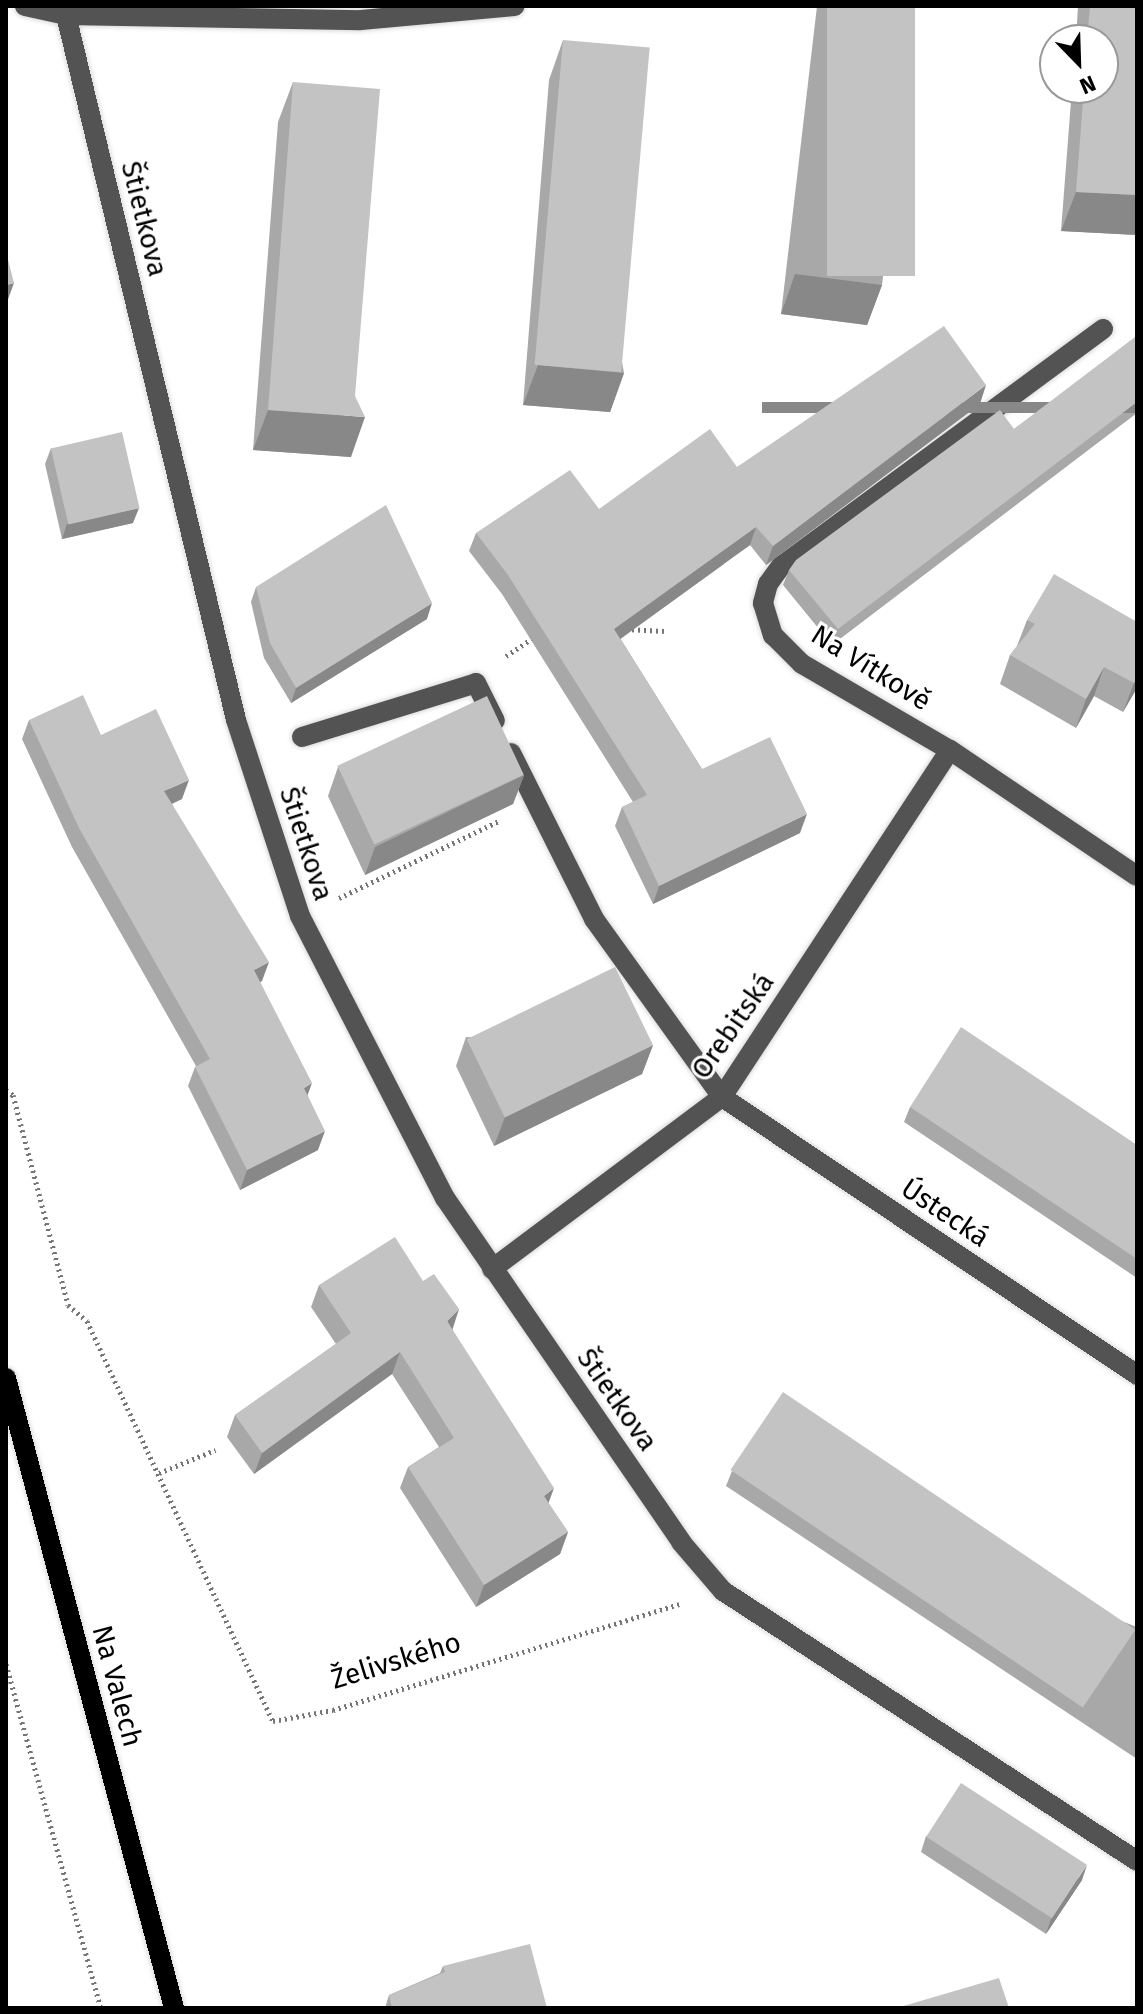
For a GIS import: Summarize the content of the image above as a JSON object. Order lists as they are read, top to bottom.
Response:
{
  "streets": {
    "main road": ["Na Valech"],
    "street": [
      "Štietkova",
      "Na Vítkově",
      "Orebitská",
      "Ústecká"
    ],
    "path": ["Želivského"]
  },
  "crossings": [
    ["Štietkova", "Orebitská"],
    ["Štietkova", "Želivského"],
    ["Na Vítkově", "Orebitská"],
    ["Orebitská", "Ústecká"]
  ],
  "north": "bottom right"
}
